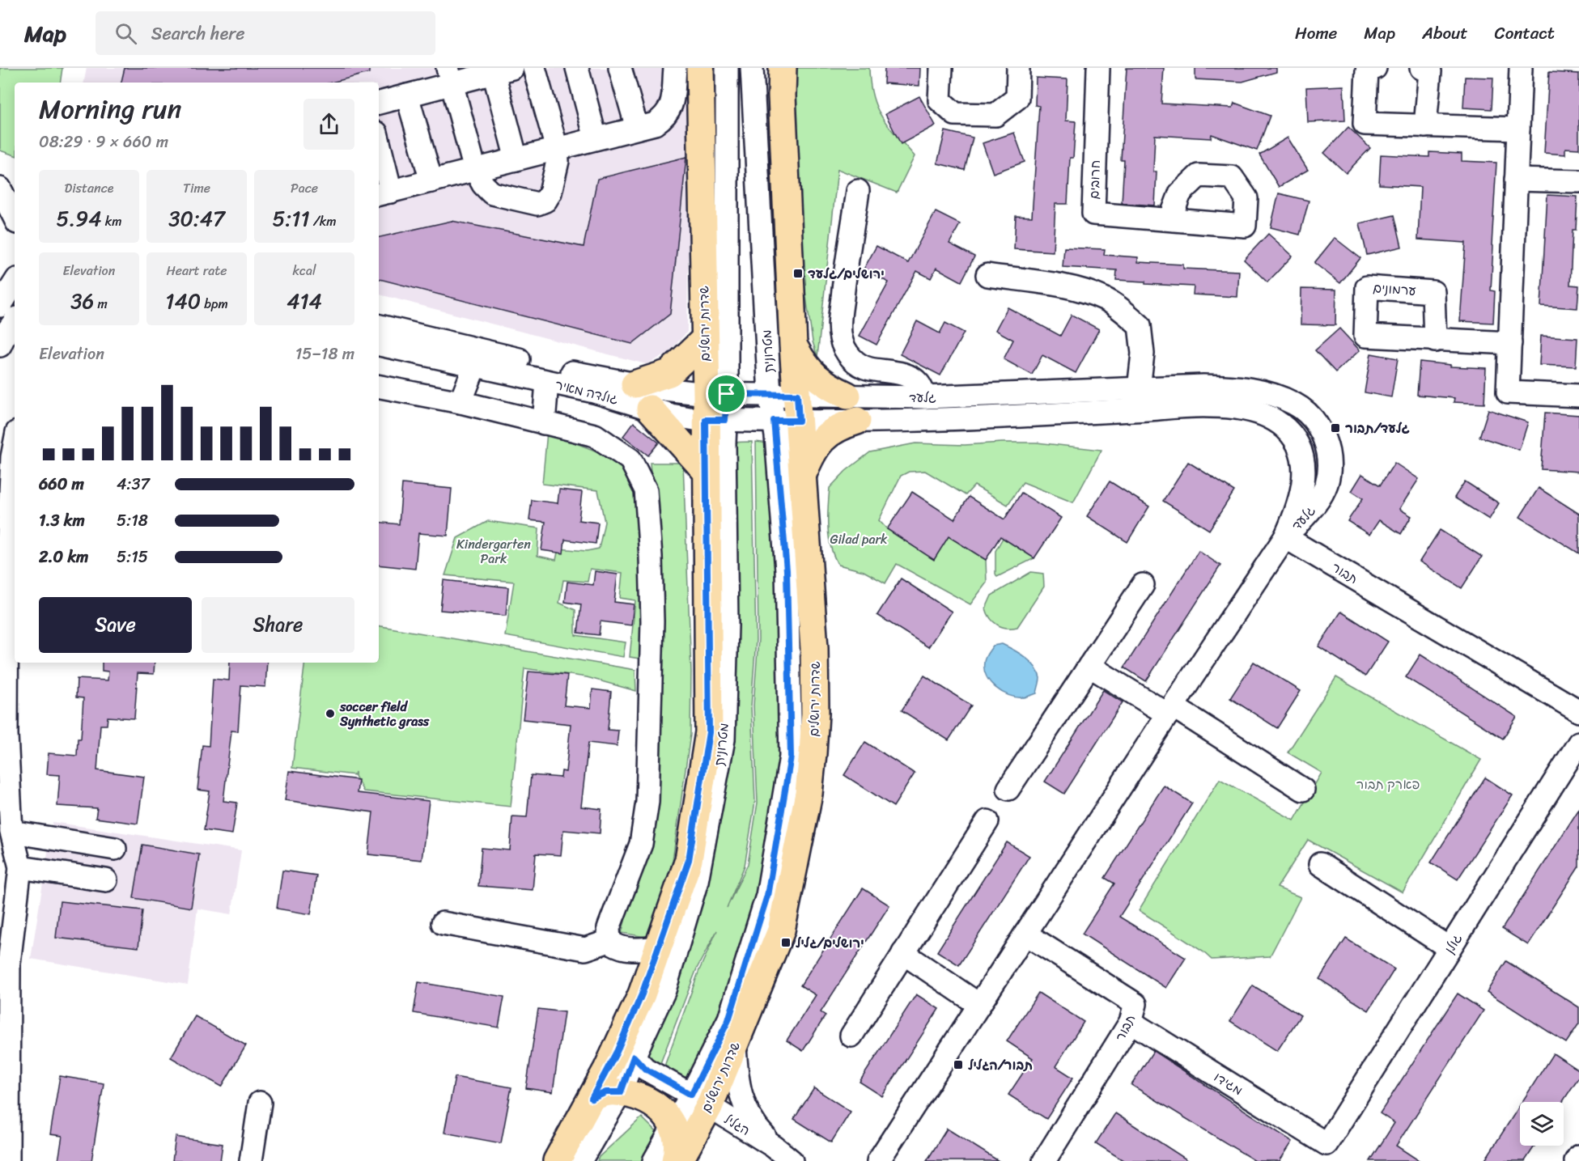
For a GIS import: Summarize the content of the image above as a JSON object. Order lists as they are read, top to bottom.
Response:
{
  "streets": {
    "main road": ["שדרות ירושלים"],
    "street": [
      "חרובים",
      "מטרונית",
      "גולדה מאיר",
      "גלעד",
      "תבור",
      "גולן",
      "מגידו",
      "הגליל"
    ]
  },
  "crossings": [
    ["שדרות ירושלים", "מטרונית"],
    ["שדרות ירושלים", "גולדה מאיר"],
    ["שדרות ירושלים", "גלעד"],
    ["שדרות ירושלים", "הגליל"],
    ["מטרונית", "גולדה מאיר"],
    ["מטרונית", "הגליל"],
    ["גולדה מאיר", "גלעד"],
    ["גלעד", "תבור"],
    ["תבור", "מגידו"],
    ["גולן", "מגידו"]
  ],
  "parks": ["Gilad park", "Kindergarten Park", "פארק תבור"],
  "places": {
    "transit": [
      "ירושלים/גלעד",
      "גלעד/תבור",
      "ירושלים/גליל",
      "תבור/הגליל"
    ],
    "other": ["soccer field Synthetic grass"]
  },
  "page": {
    "header": "Map",
    "search": "Search here",
    "nav": [
      "Home",
      "Map",
      "About",
      "Contact"
    ],
    "heading": ["Morning run", "08:29 · 9 × 660 m"],
    "stats": [
      ["Distance", "5.94 km"],
      ["Time", "30:47"],
      ["Pace", "5:11 /km"],
      ["Elevation", "36 m"],
      ["Heart rate", "140 bpm"],
      ["kcal", "414"]
    ],
    "chart": ["Elevation", "15–18 m"],
    "list": [
      {
        "name": "660 m",
        "note": "4:37"
      },
      {
        "name": "1.3 km",
        "note": "5:18"
      },
      {
        "name": "2.0 km",
        "note": "5:15"
      }
    ],
    "buttons": ["Save", "Share"]
  }
}
